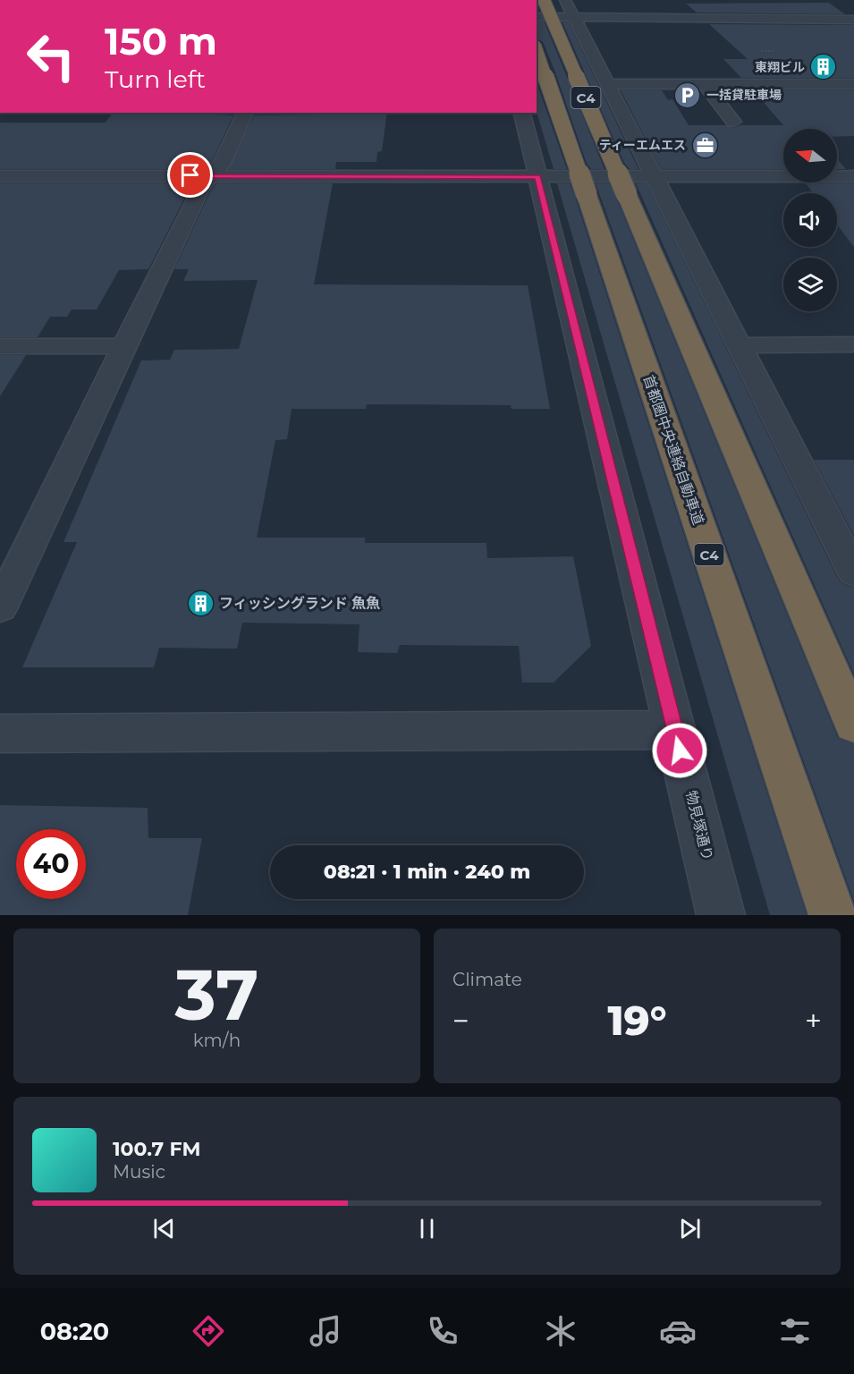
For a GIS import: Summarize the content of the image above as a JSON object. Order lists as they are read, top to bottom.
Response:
{
  "streets": {
    "highway": ["C4", "首都圏中央連絡自動車道"],
    "street": ["物見塚通り"]
  },
  "places": {
    "building": ["東翔ビル", "フィッシングランド 魚魚"],
    "parking": ["一括貸駐車場"],
    "office": ["ティーエムエス"]
  },
  "north": "left",
  "page": {
    "turn": ["150 m", "Turn left"],
    "limit": "40",
    "trip": "08:21 · 1 min · 240 m",
    "tile": [
      ["37", "km/h"],
      "Climate"
    ],
    "heat": ["−", "19°", "+"],
    "song": ["100.7 FM", "Music"],
    "tabs": "08:20"
  }
}
